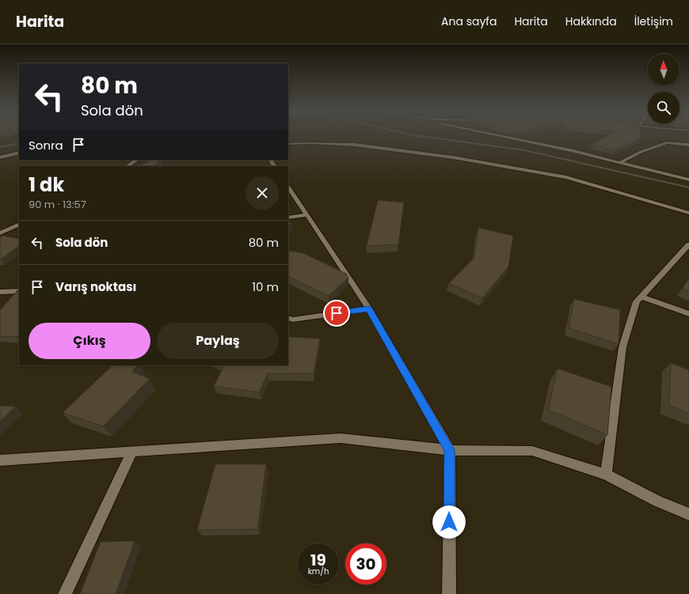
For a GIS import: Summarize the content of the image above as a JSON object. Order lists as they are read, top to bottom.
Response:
{
  "north": "top",
  "page": {
    "header": "Harita",
    "nav": [
      "Ana sayfa",
      "Harita",
      "Hakkında",
      "İletişim"
    ],
    "turn": ["80 m", "Sola dön"],
    "then": "Sonra",
    "heading": ["1 dk", "90 m · 13:57"],
    "list": [
      {
        "name": "Sola dön",
        "value": "80 m"
      },
      {
        "name": "Varış noktası",
        "value": "10 m"
      }
    ],
    "buttons": ["Çıkış", "Paylaş"],
    "speed": "19 km/h",
    "limit": "30"
  }
}
